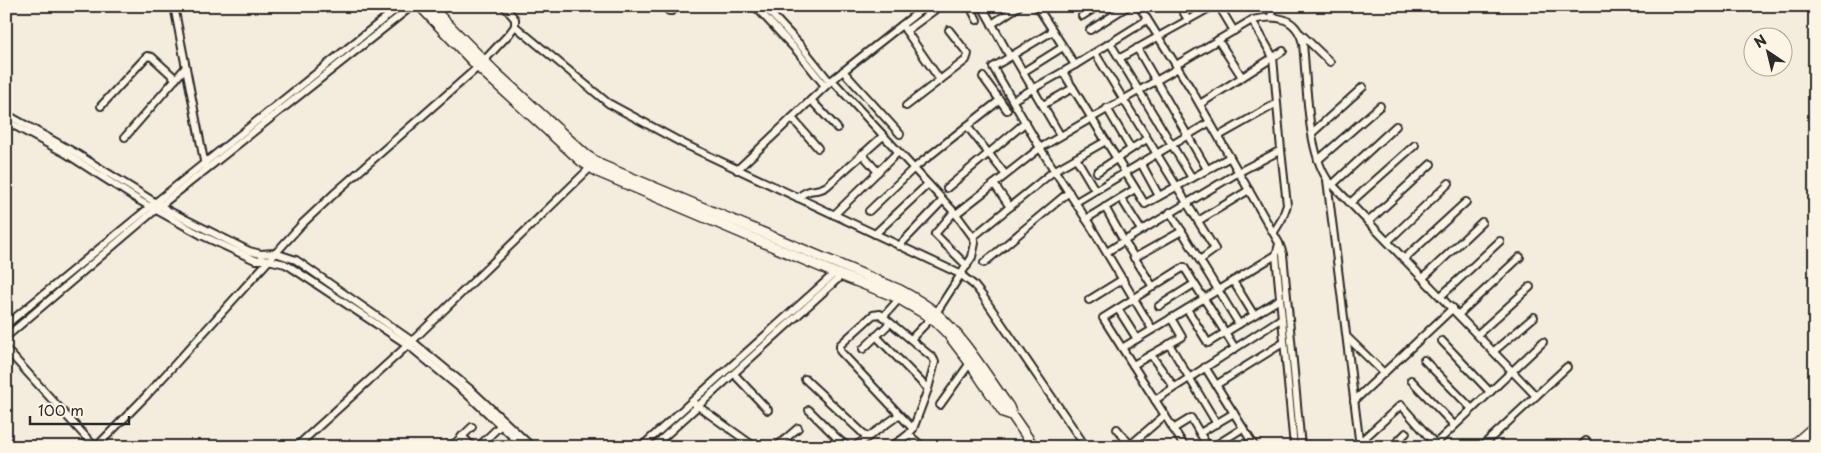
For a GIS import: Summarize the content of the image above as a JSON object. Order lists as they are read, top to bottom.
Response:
{
  "scale_bar": "100 m",
  "north": "top left"
}
